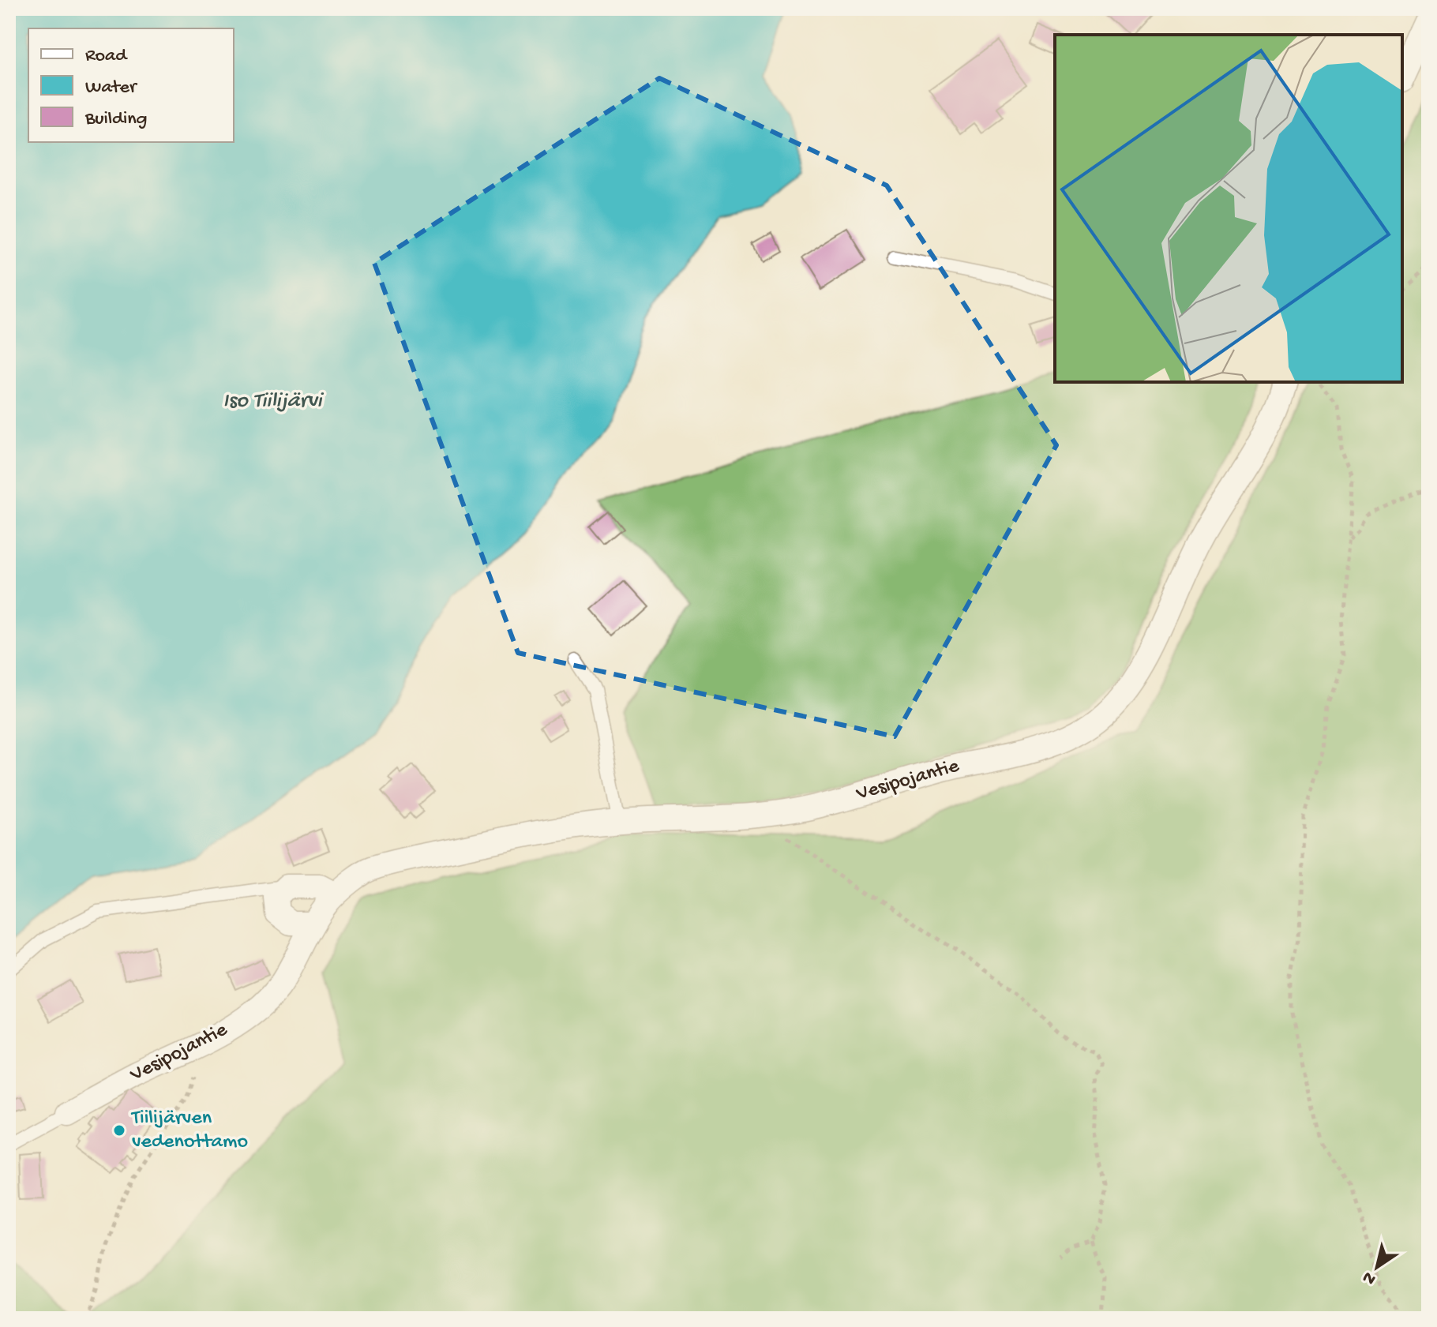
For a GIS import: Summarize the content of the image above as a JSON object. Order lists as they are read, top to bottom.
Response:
{
  "streets": {
    "street": ["Vesipojantie"]
  },
  "water": ["Iso Tiilijärvi"],
  "places": ["Tiilijärven vedenottamo"],
  "legend": ["Road", "Water", "Building"],
  "north": "bottom left"
}
